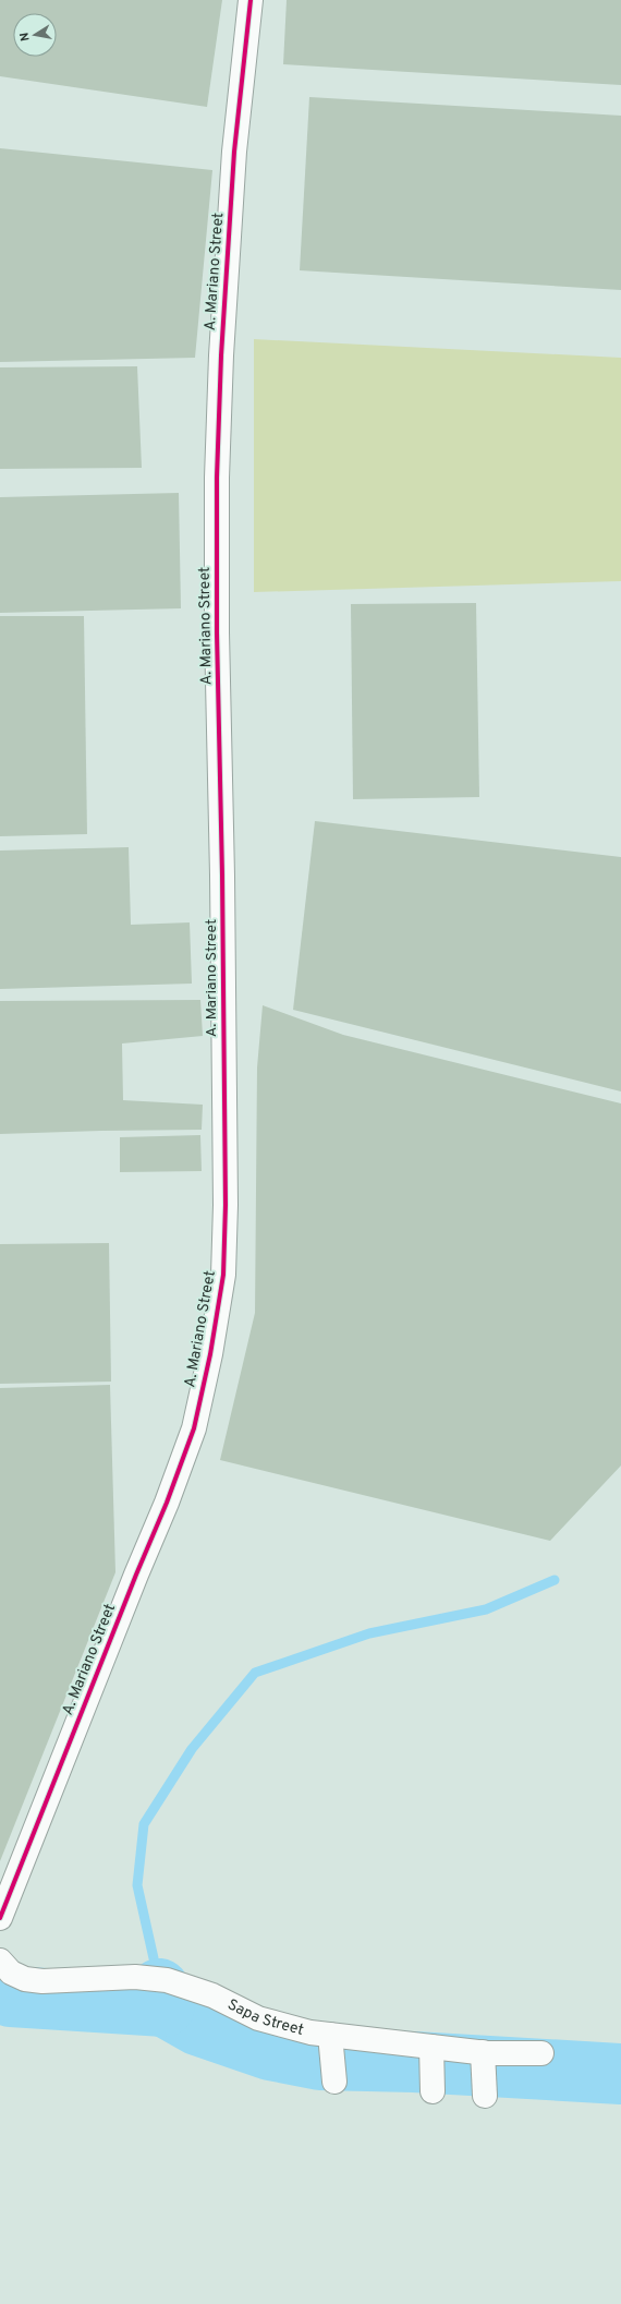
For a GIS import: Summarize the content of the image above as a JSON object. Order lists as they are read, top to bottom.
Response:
{
  "streets": {
    "street": ["A. Mariano Street", "Sapa Street"]
  },
  "north": "left"
}
